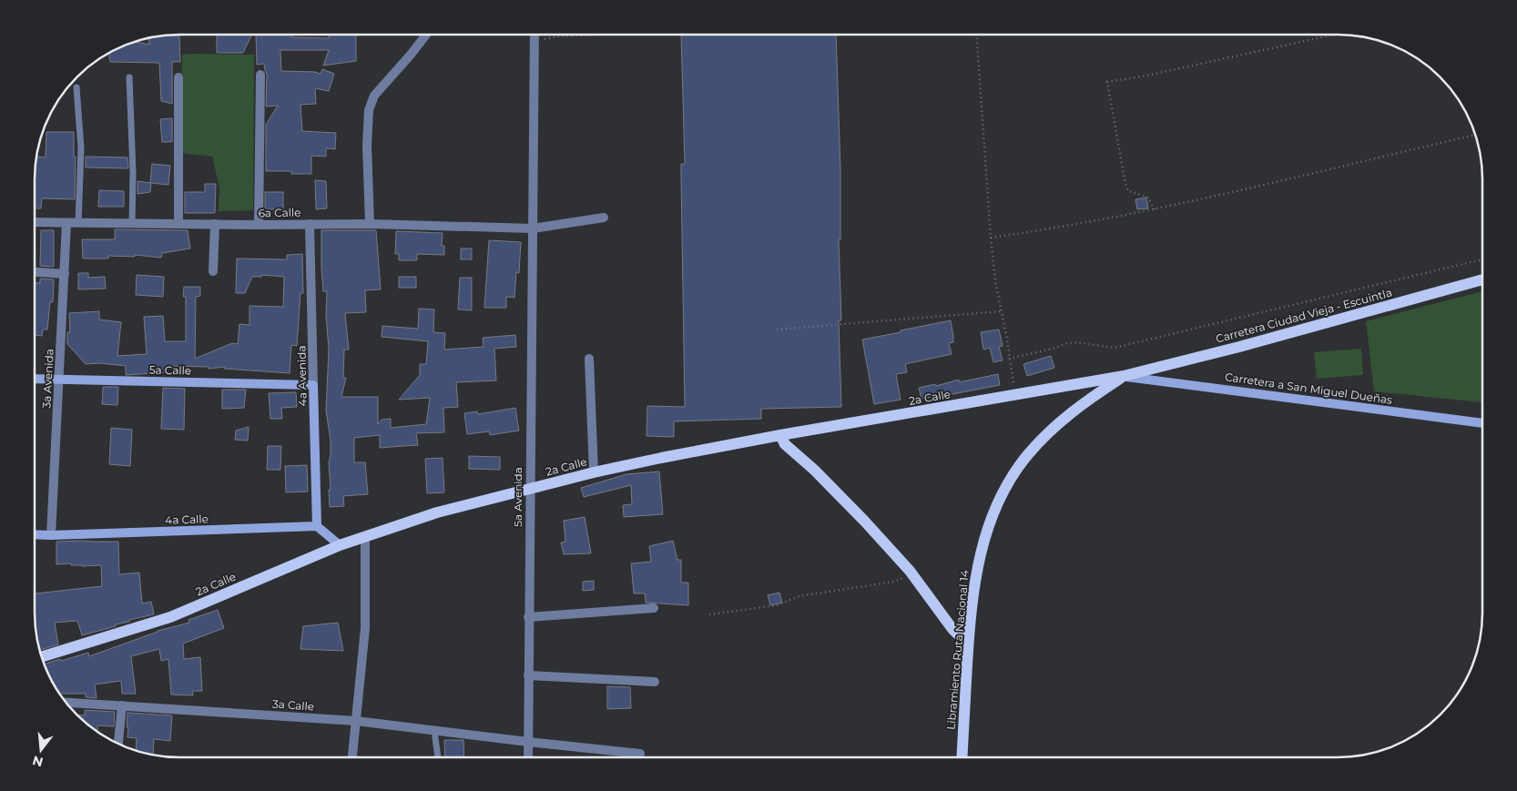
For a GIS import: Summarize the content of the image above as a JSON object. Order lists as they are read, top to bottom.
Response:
{
  "streets": {
    "main road": ["Carretera Ciudad Vieja - Escuintla", "2a Calle", "Libramiento Ruta Nacional 14"],
    "street": [
      "6a Calle",
      "5a Calle",
      "4a Avenida",
      "3a Avenida",
      "Carretera a San Miguel Dueñas",
      "5a Avenida",
      "4a Calle",
      "3a Calle"
    ]
  },
  "crossings": [
    ["6a Calle", "4a Avenida"],
    ["6a Calle", "3a Avenida"],
    ["6a Calle", "5a Avenida"],
    ["Carretera Ciudad Vieja - Escuintla", "Carretera a San Miguel Dueñas"],
    ["Carretera Ciudad Vieja - Escuintla", "2a Calle"],
    ["Carretera Ciudad Vieja - Escuintla", "Libramiento Ruta Nacional 14"],
    ["5a Calle", "4a Avenida"],
    ["5a Calle", "3a Avenida"],
    ["4a Avenida", "4a Calle"],
    ["3a Avenida", "4a Calle"],
    ["Carretera a San Miguel Dueñas", "2a Calle"],
    ["Carretera a San Miguel Dueñas", "Libramiento Ruta Nacional 14"],
    ["2a Calle", "5a Avenida"],
    ["2a Calle", "Libramiento Ruta Nacional 14"],
    ["5a Avenida", "3a Calle"]
  ],
  "north": "bottom"
}
